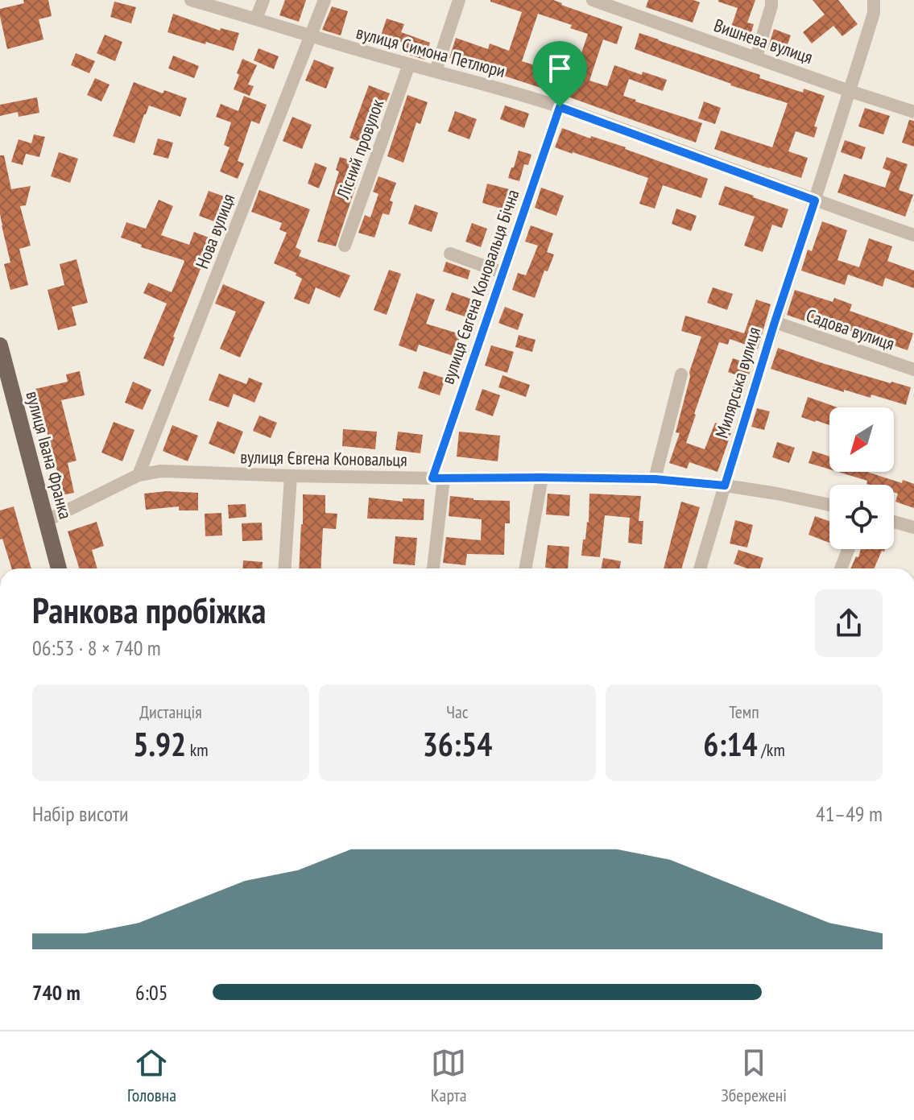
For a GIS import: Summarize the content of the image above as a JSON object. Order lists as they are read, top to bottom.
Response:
{
  "streets": {
    "main road": ["вулиця Івана Франка"],
    "street": [
      "Вишнева вулиця",
      "вулиця Симона Петлюри",
      "Лісний провулок",
      "Нова вулиця",
      "вулиця Євгена Коновальця Бічна",
      "Садова вулиця",
      "Милярська вулиця",
      "вулиця Євгена Коновальця"
    ]
  },
  "crossings": [
    ["Вишнева вулиця", "Милярська вулиця"],
    ["вулиця Симона Петлюри", "Лісний провулок"],
    ["вулиця Симона Петлюри", "Нова вулиця"],
    ["вулиця Симона Петлюри", "вулиця Євгена Коновальця Бічна"],
    ["вулиця Симона Петлюри", "Милярська вулиця"],
    ["Нова вулиця", "вулиця Євгена Коновальця"],
    ["вулиця Євгена Коновальця Бічна", "вулиця Євгена Коновальця"],
    ["Садова вулиця", "Милярська вулиця"],
    ["Милярська вулиця", "вулиця Євгена Коновальця"],
    ["вулиця Івана Франка", "вулиця Євгена Коновальця"]
  ],
  "north": "bottom left",
  "page": {
    "heading": ["Ранкова пробіжка", "06:53 · 8 × 740 m"],
    "stats": [
      ["Дистанція", "5.92 km"],
      ["Час", "36:54"],
      ["Темп", "6:14 /km"]
    ],
    "chart": ["Набір висоти", "41–49 m"],
    "list": [
      {
        "name": "740 m",
        "note": "6:05"
      }
    ],
    "tabs": ["Головна", "Карта", "Збережені"]
  }
}
